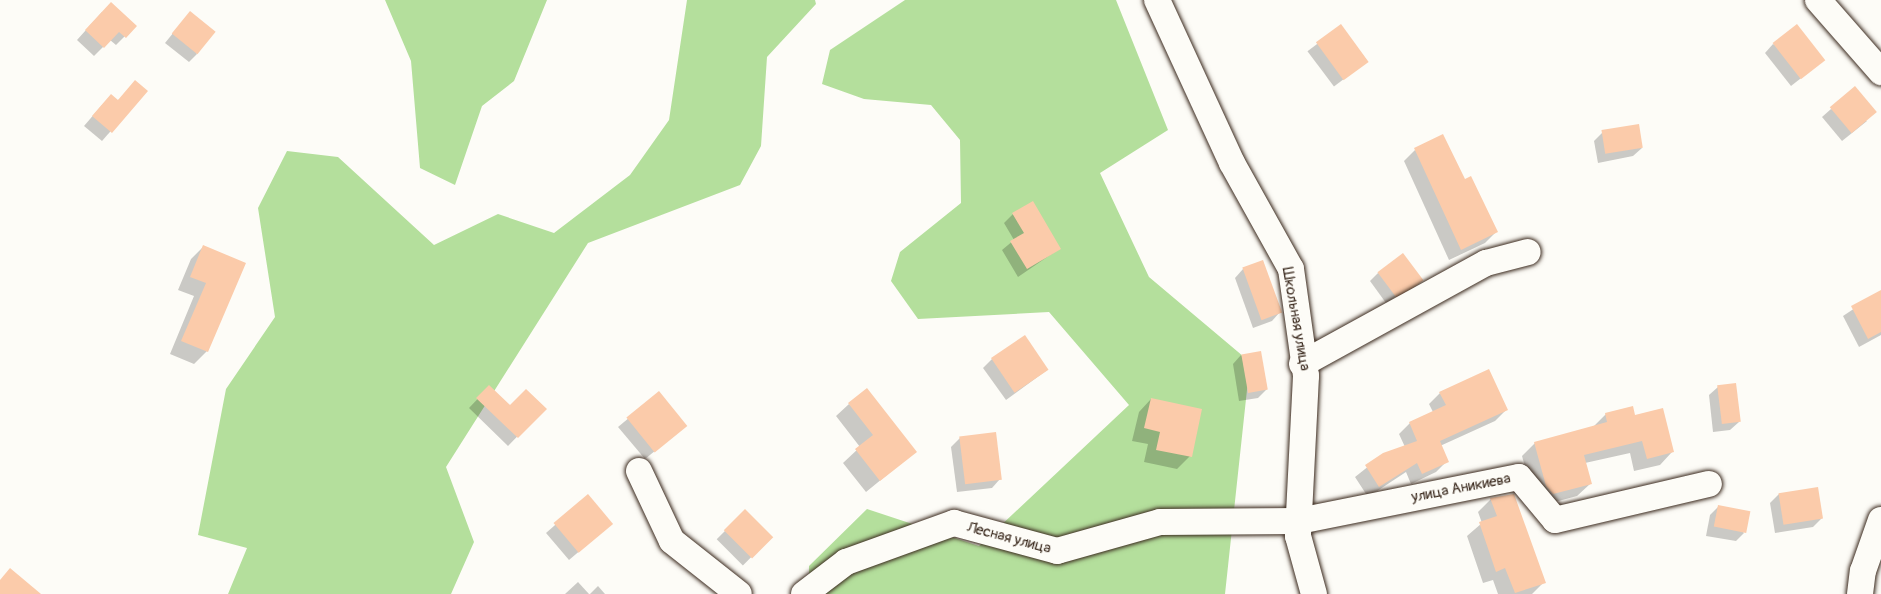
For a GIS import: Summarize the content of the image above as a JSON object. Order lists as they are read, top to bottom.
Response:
{
  "streets": {
    "street": ["Школьная улица", "улица Аникиева", "Лесная улица"]
  },
  "crossings": [
    ["Школьная улица", "улица Аникиева"],
    ["Школьная улица", "Лесная улица"],
    ["улица Аникиева", "Лесная улица"]
  ]
}
